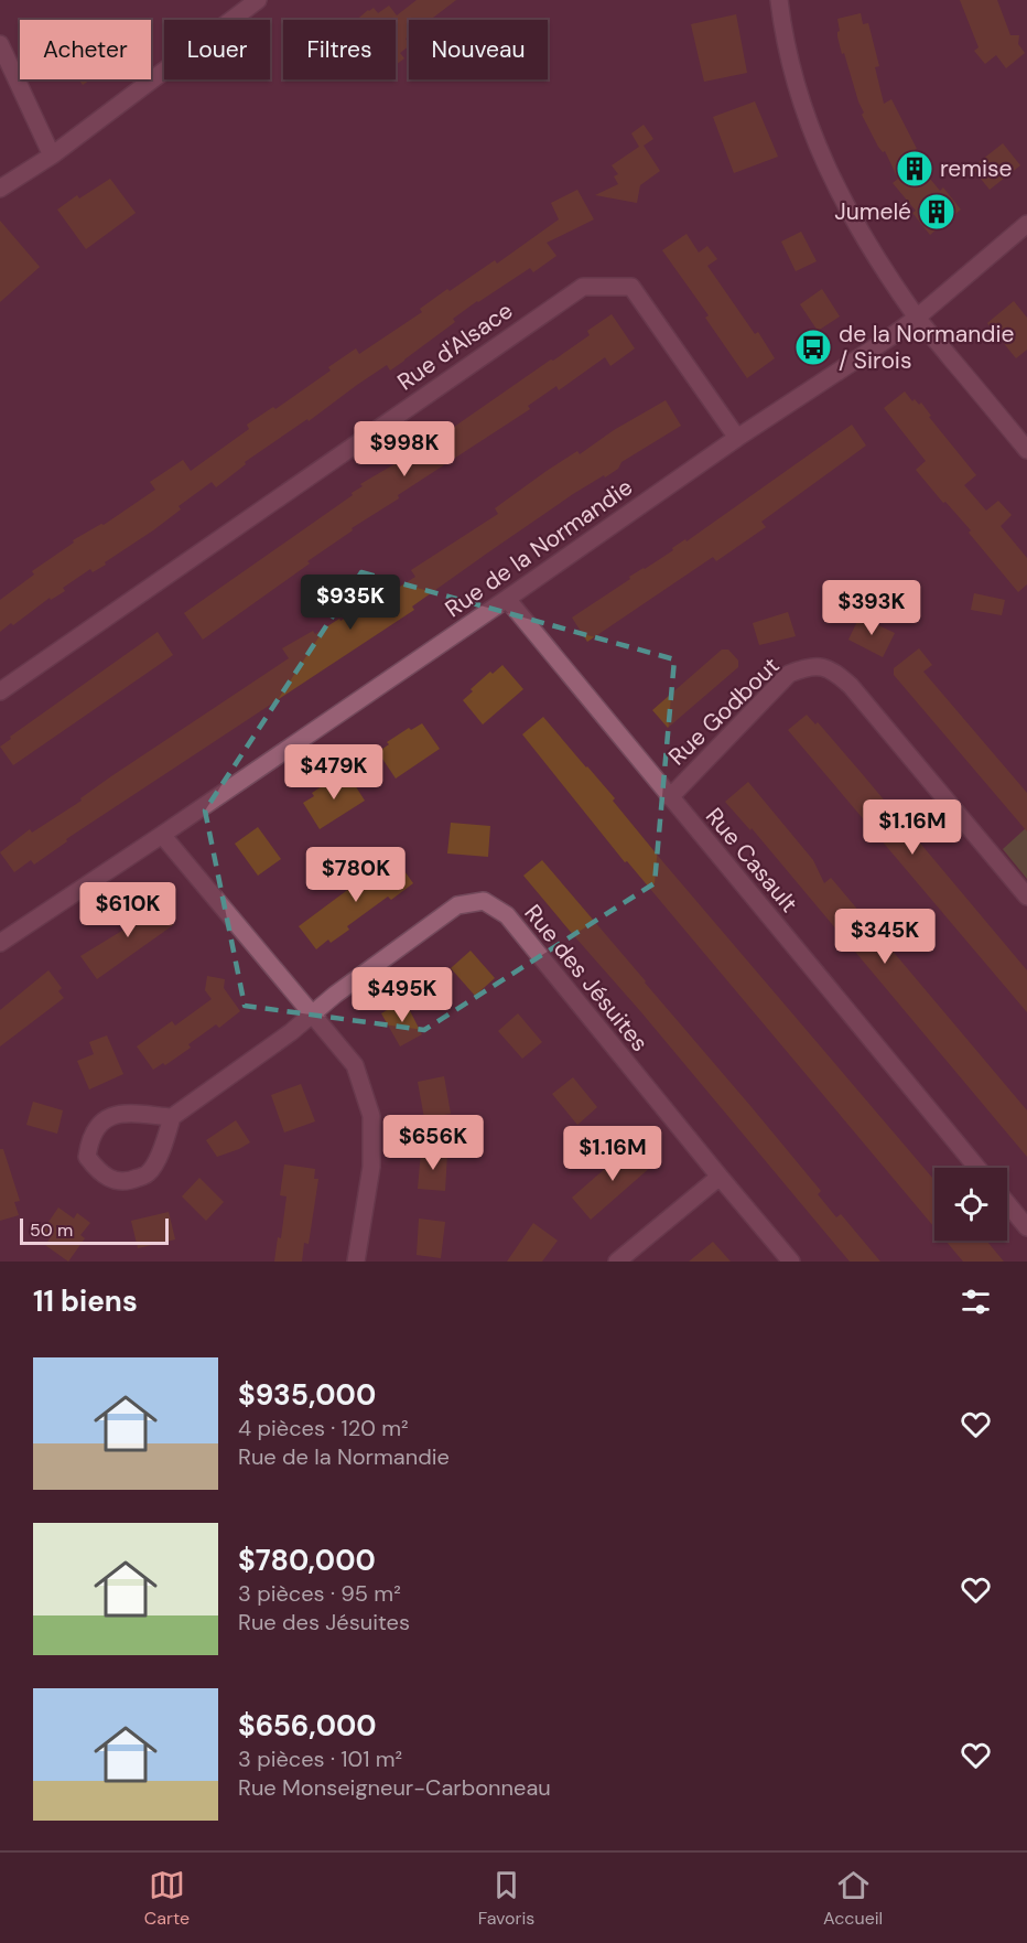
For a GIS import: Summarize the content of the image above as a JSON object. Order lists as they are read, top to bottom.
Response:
{
  "streets": {
    "street": [
      "Rue d'Alsace",
      "Rue de la Normandie",
      "Rue Godbout",
      "Rue Casault",
      "Rue des Jésuites"
    ]
  },
  "crossings": [
    ["Rue d'Alsace", "Rue de la Normandie"],
    ["Rue de la Normandie", "Rue Casault"],
    ["Rue Godbout", "Rue Casault"]
  ],
  "places": {
    "building": ["remise", "Jumelé"],
    "bus stop": ["de la Normandie / Sirois"]
  },
  "scale_bar": "50 m",
  "page": {
    "chip": [
      "Acheter",
      "Louer",
      "Filtres",
      "Nouveau"
    ],
    "price": [
      "$998K",
      "$935K",
      "$393K",
      "$479K",
      "$1.16M",
      "$780K",
      "$610K",
      "$345K",
      "$495K",
      "$656K",
      "$1.16M"
    ],
    "scale": "50 m",
    "heading": "11 biens",
    "list": [
      {
        "name": "$935,000",
        "note": "4 pièces · 120 m² · Rue de la Normandie"
      },
      {
        "name": "$780,000",
        "note": "3 pièces · 95 m² · Rue des Jésuites"
      },
      {
        "name": "$656,000",
        "note": "3 pièces · 101 m² · Rue Monseigneur-Carbonneau"
      }
    ],
    "tabs": ["Carte", "Favoris", "Accueil"]
  }
}
